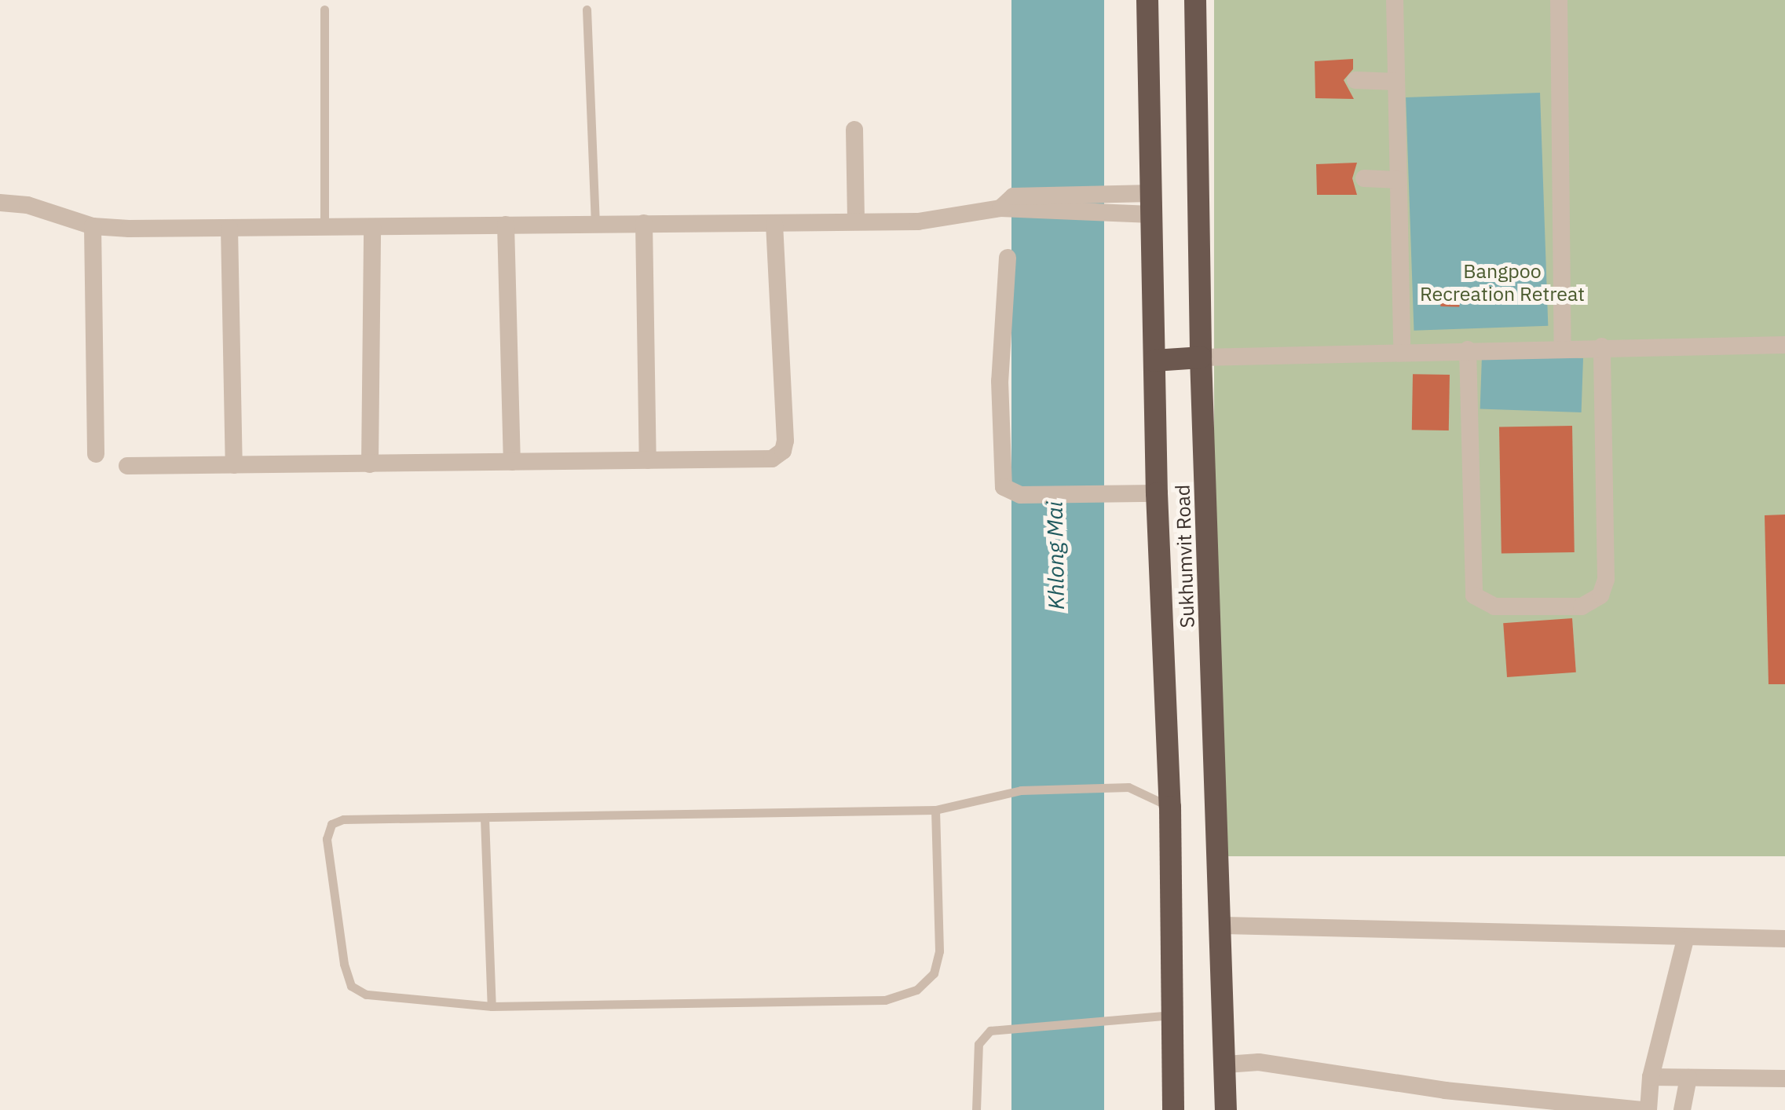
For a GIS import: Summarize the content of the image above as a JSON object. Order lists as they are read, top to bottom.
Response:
{
  "streets": {
    "highway": ["Sukhumvit Road"]
  },
  "water": ["Khlong Mai"],
  "parks": ["Bangpoo Recreation Retreat"]
}
